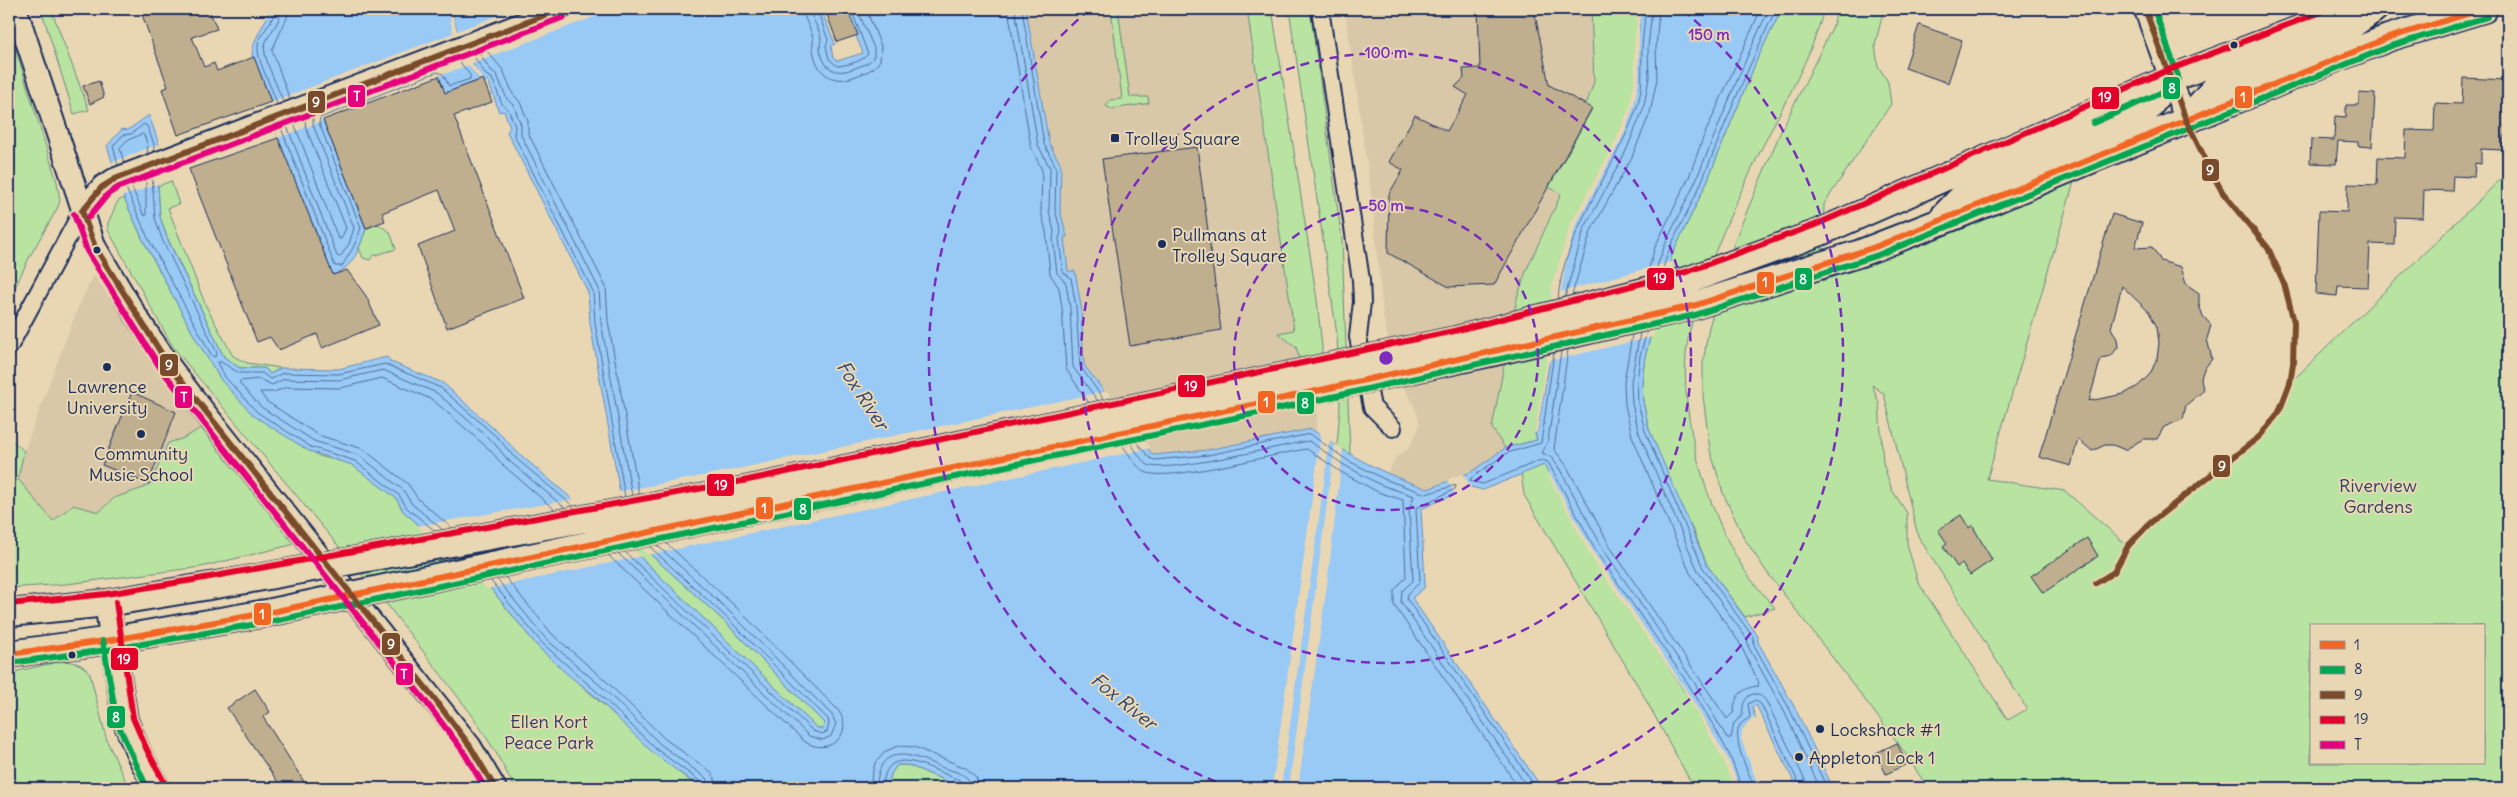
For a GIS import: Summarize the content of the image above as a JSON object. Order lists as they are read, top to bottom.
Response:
{
  "water": ["Fox River"],
  "parks": ["Riverview Gardens", "Ellen Kort Peace Park"],
  "places": {
    "transit": ["Trolley Square"],
    "other": [
      "Pullmans at Trolley Square",
      "Lawrence University",
      "Community Music School",
      "Lockshack #1",
      "Appleton Lock 1"
    ]
  },
  "lines": [
    "transit line 1",
    "transit line 8",
    "transit line 9",
    "transit line 19",
    "transit line T"
  ],
  "legend": [
    "1",
    "8",
    "9",
    "19",
    "T"
  ],
  "rings": ["150 m", "100 m", "50 m"]
}
